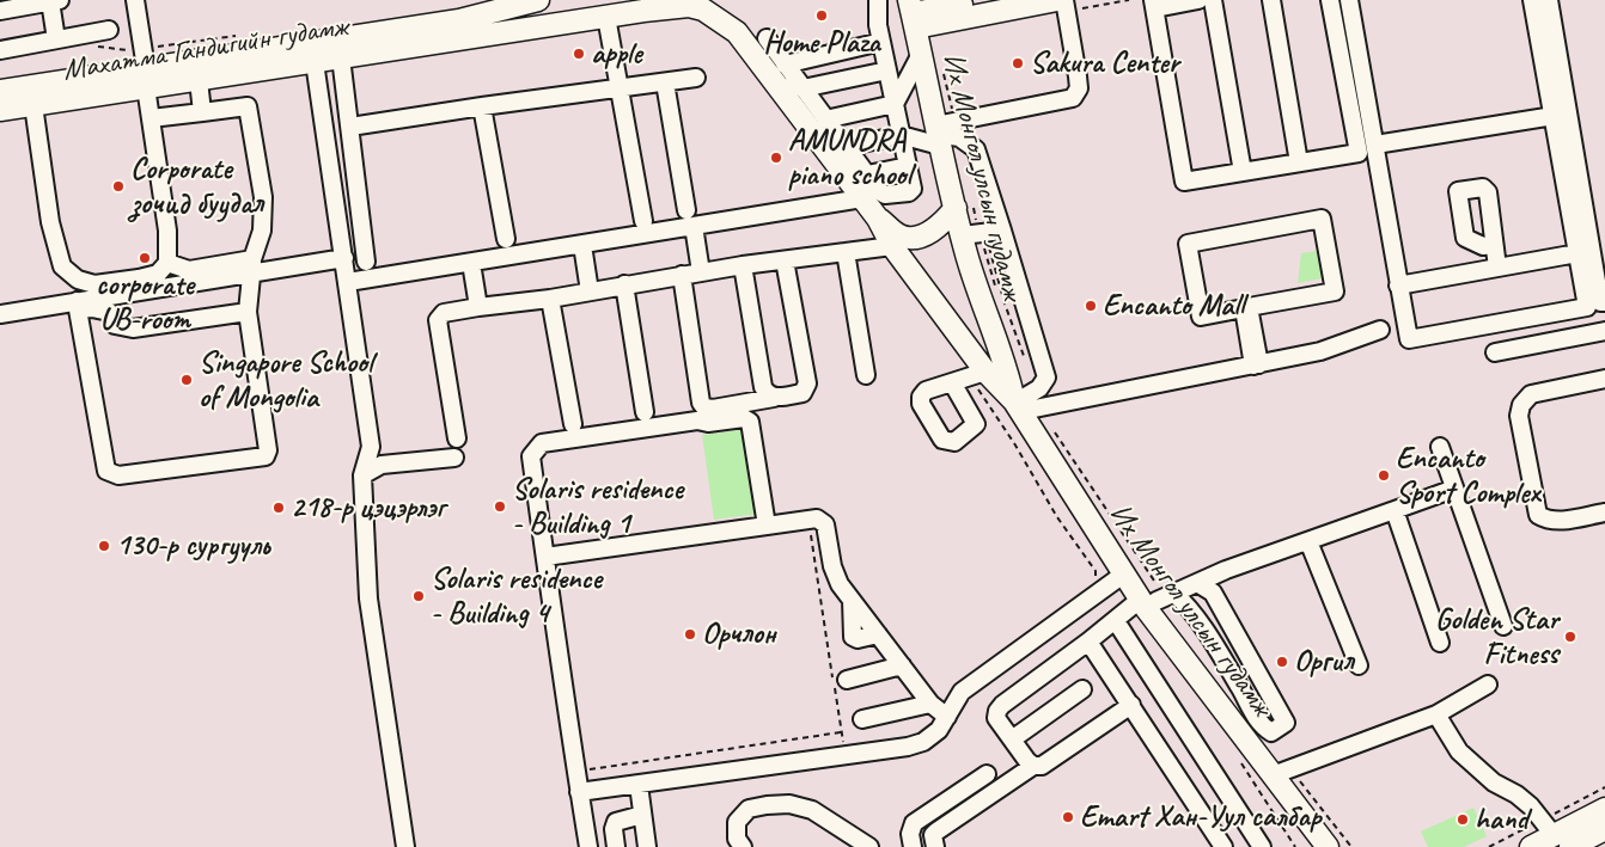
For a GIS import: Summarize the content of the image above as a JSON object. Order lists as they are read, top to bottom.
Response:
{
  "streets": {
    "main road": ["Махатма Гандигийн гудамж", "Их Монгол улсын гудамж"]
  },
  "places": [
    "Home Plaza",
    "apple",
    "Sakura Center",
    "AMUNDRA piano school",
    "Corporate зочид буудал",
    "corporate UB-room",
    "Encanto Mall",
    "Singapore School of Mongolia",
    "Encanto Sport Complex",
    "Solaris residence - Building 1",
    "218-р цэцэрлэг",
    "130-р сургууль",
    "Solaris residence - Building 4",
    "Орчлон",
    "Golden Star Fitness",
    "Оргил",
    "Emart Хан-Уул салбар",
    "hand"
  ]
}
